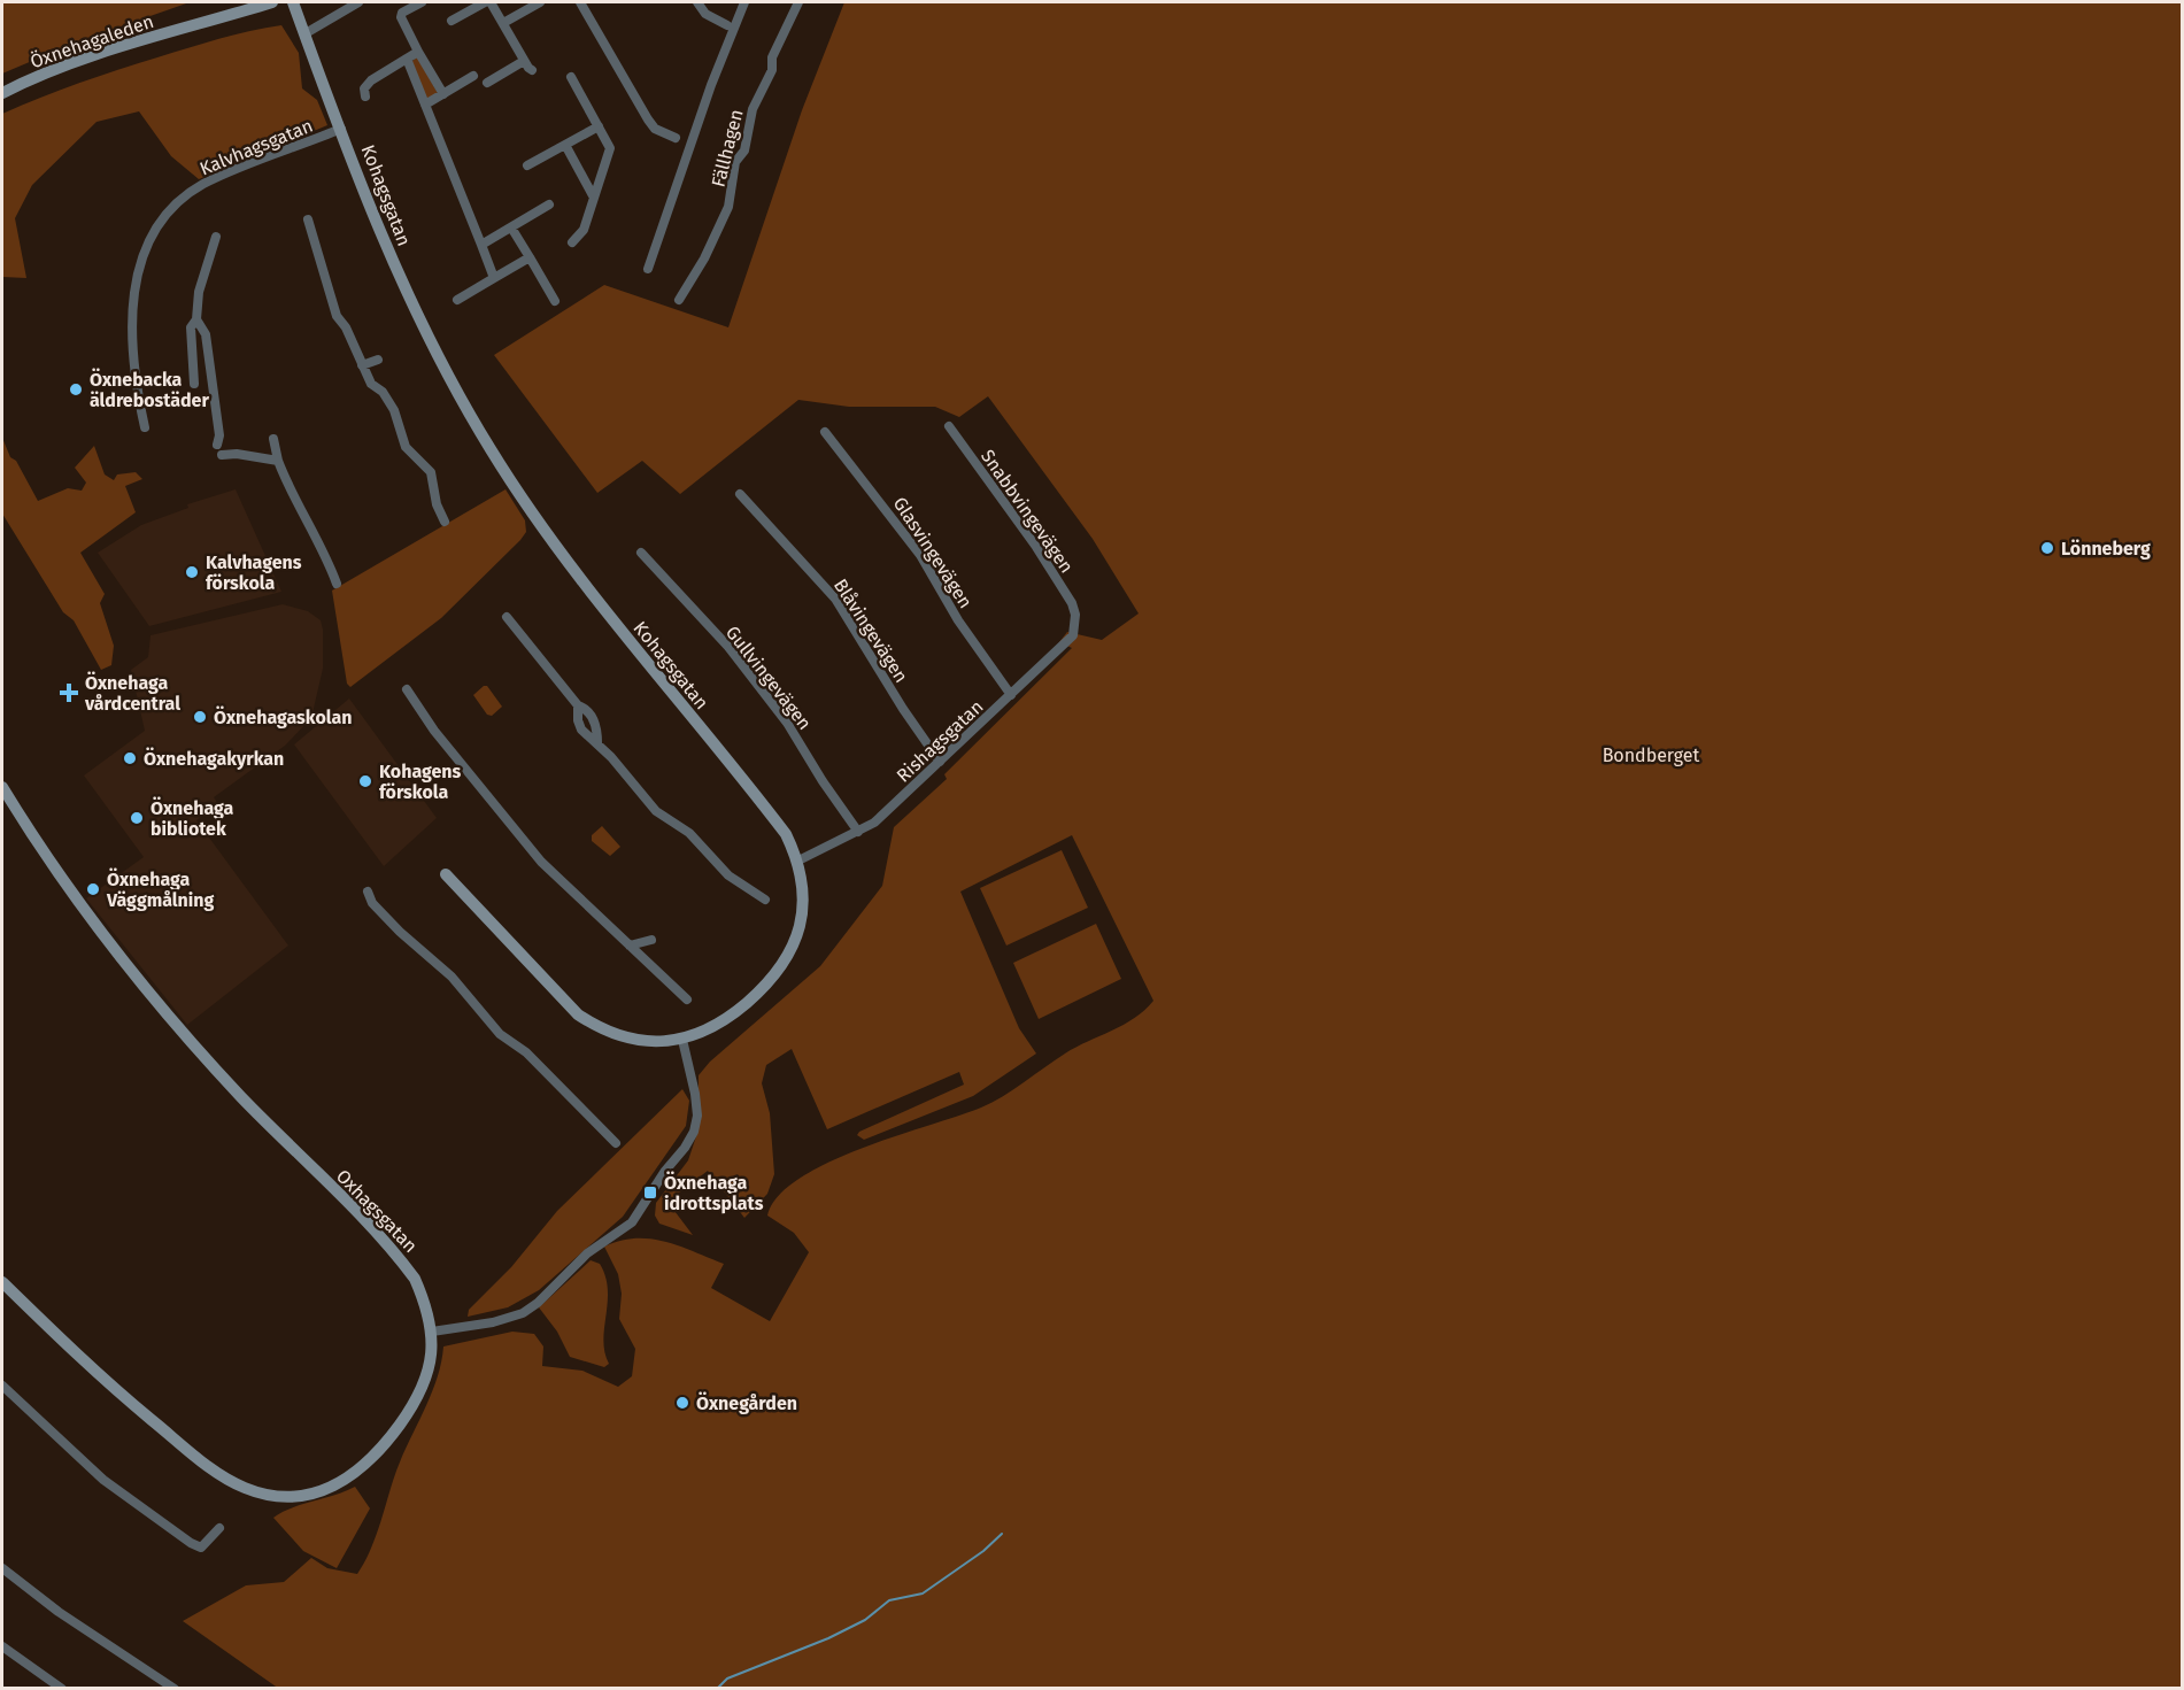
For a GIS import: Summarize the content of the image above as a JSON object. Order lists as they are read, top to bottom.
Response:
{
  "streets": {
    "street": [
      "Öxnehagaleden",
      "Kalvhagsgatan",
      "Fällhagen",
      "Kohagsgatan",
      "Snabbvingevägen",
      "Glasvingevägen",
      "Blåvingevägen",
      "Gullvingevägen",
      "Rishagsgatan",
      "Oxhagsgatan"
    ]
  },
  "crossings": [
    ["Kalvhagsgatan", "Kohagsgatan"],
    ["Kohagsgatan", "Rishagsgatan"],
    ["Snabbvingevägen", "Rishagsgatan"],
    ["Glasvingevägen", "Rishagsgatan"],
    ["Blåvingevägen", "Rishagsgatan"],
    ["Gullvingevägen", "Rishagsgatan"]
  ],
  "parks": ["Bondberget"],
  "places": {
    "other": [
      "Öxnebacka äldrebostäder",
      "Lönneberg",
      "Kalvhagens förskola",
      "Öxnehagaskolan",
      "Öxnehagakyrkan",
      "Kohagens förskola",
      "Öxnehaga bibliotek",
      "Öxnehaga Väggmålning",
      "Öxnegården"
    ],
    "health": ["Öxnehaga vårdcentral"],
    "transit": ["Öxnehaga idrottsplats"]
  }
}
